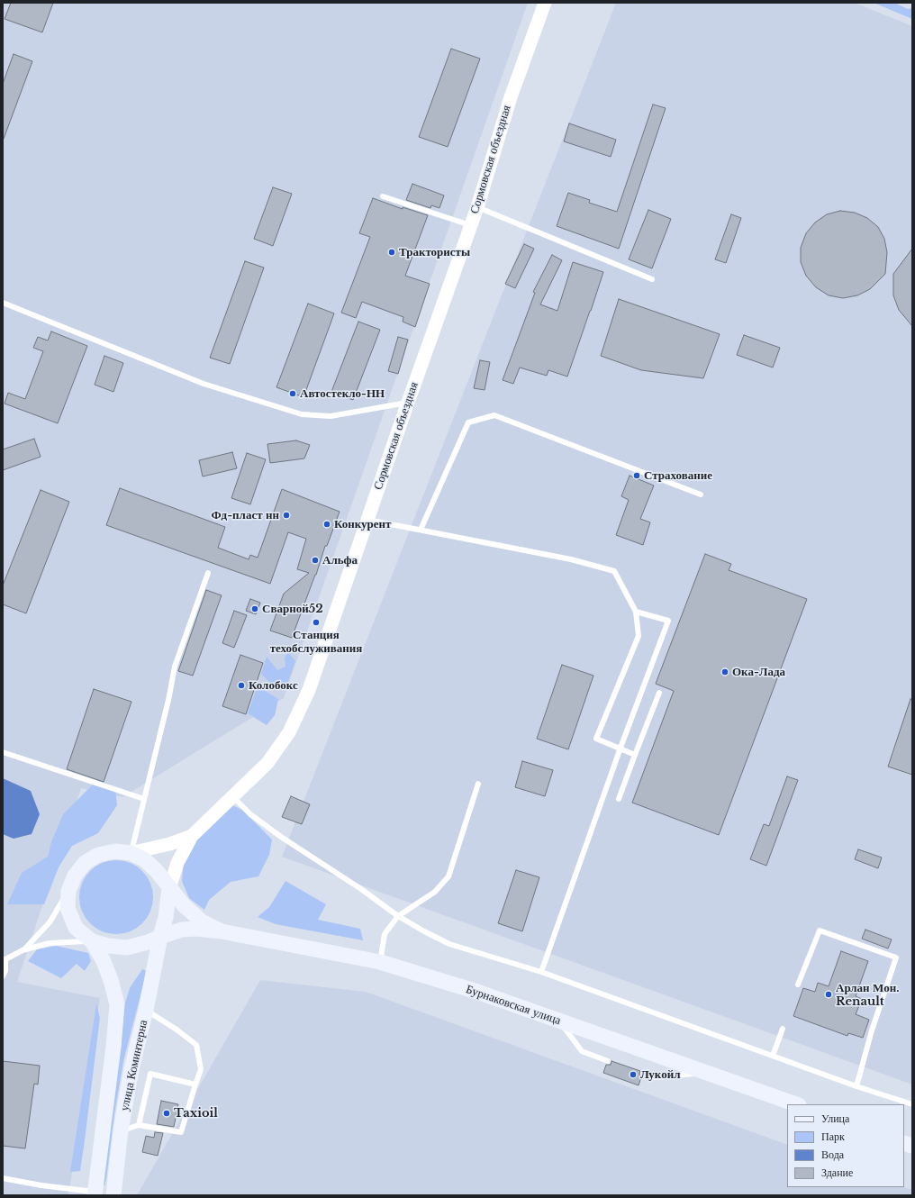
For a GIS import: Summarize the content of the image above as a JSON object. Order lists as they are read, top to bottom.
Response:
{
  "streets": {
    "main road": ["Бурнаковская улица", "улица Коминтерна"],
    "street": ["Сормовская объездная"]
  },
  "places": [
    "Трактористы",
    "Автостекло-НН",
    "Страхование",
    "Фд-пласт нн",
    "Конкурент",
    "Альфа",
    "Сварной52",
    "Станция техобслуживания",
    "Ока-Лада",
    "Колобокс",
    "Арлан Мон. Renault",
    "Лукойл",
    "Taxioil"
  ],
  "legend": [
    "Улица",
    "Парк",
    "Вода",
    "Здание"
  ]
}
